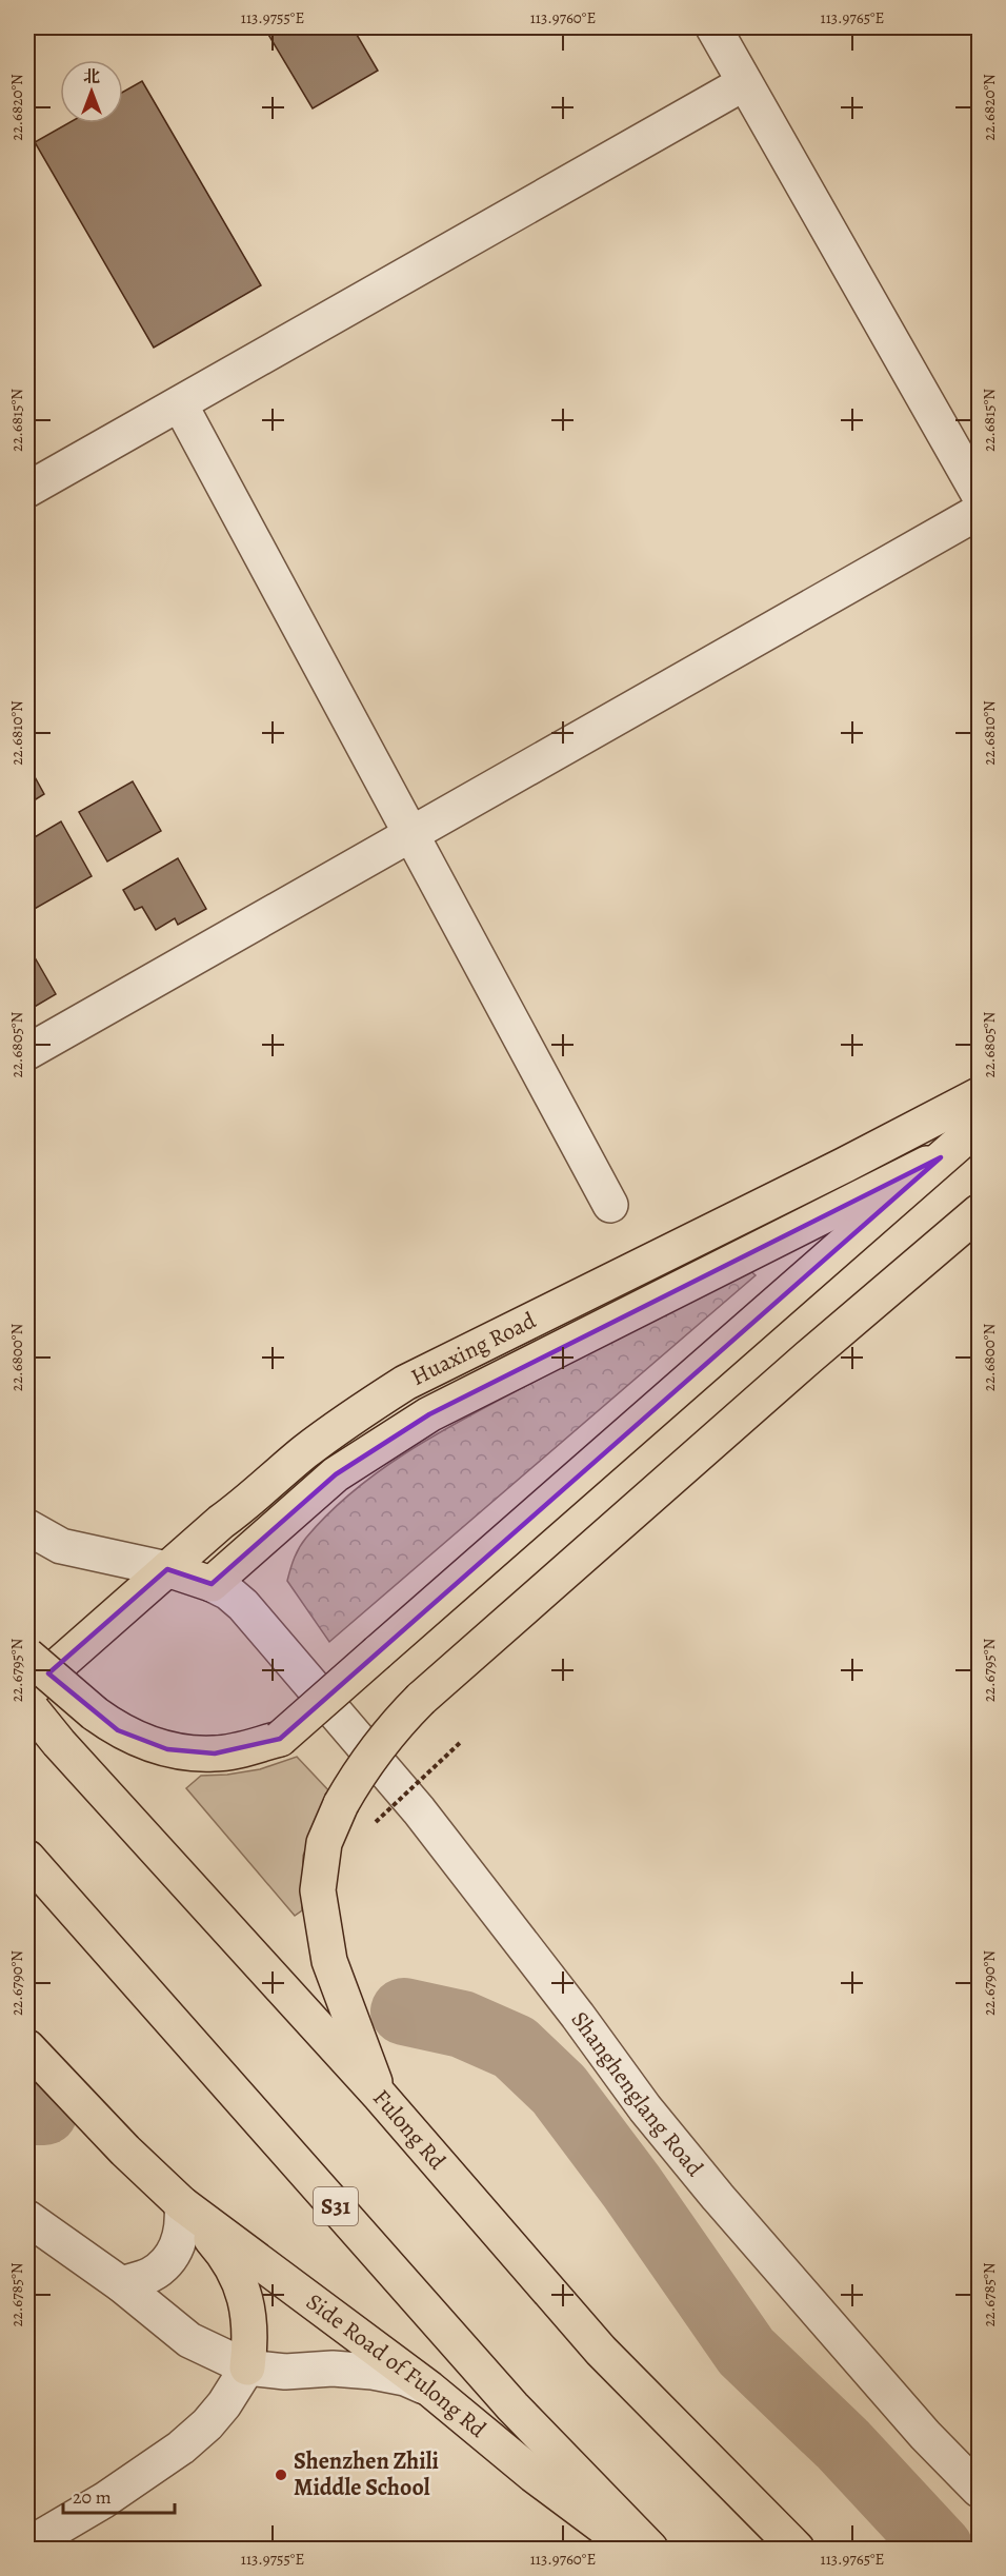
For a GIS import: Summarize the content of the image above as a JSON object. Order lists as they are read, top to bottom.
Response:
{
  "streets": {
    "main road": [
      "Huaxing Road",
      "Shanghenglang Road",
      "Fulong Rd",
      "S31",
      "Side Road of Fulong Rd"
    ]
  },
  "crossings": [
    ["Huaxing Road", "Shanghenglang Road"]
  ],
  "places": ["Shenzhen Zhili Middle School"],
  "scale_bar": "20 m",
  "north": "top",
  "coordinates": [
    "113.9755°E",
    "113.9760°E",
    "113.9765°E",
    "22.6820°N",
    "22.6815°N",
    "22.6810°N",
    "22.6805°N",
    "22.6800°N",
    "22.6795°N",
    "22.6790°N",
    "22.6785°N"
  ]
}
